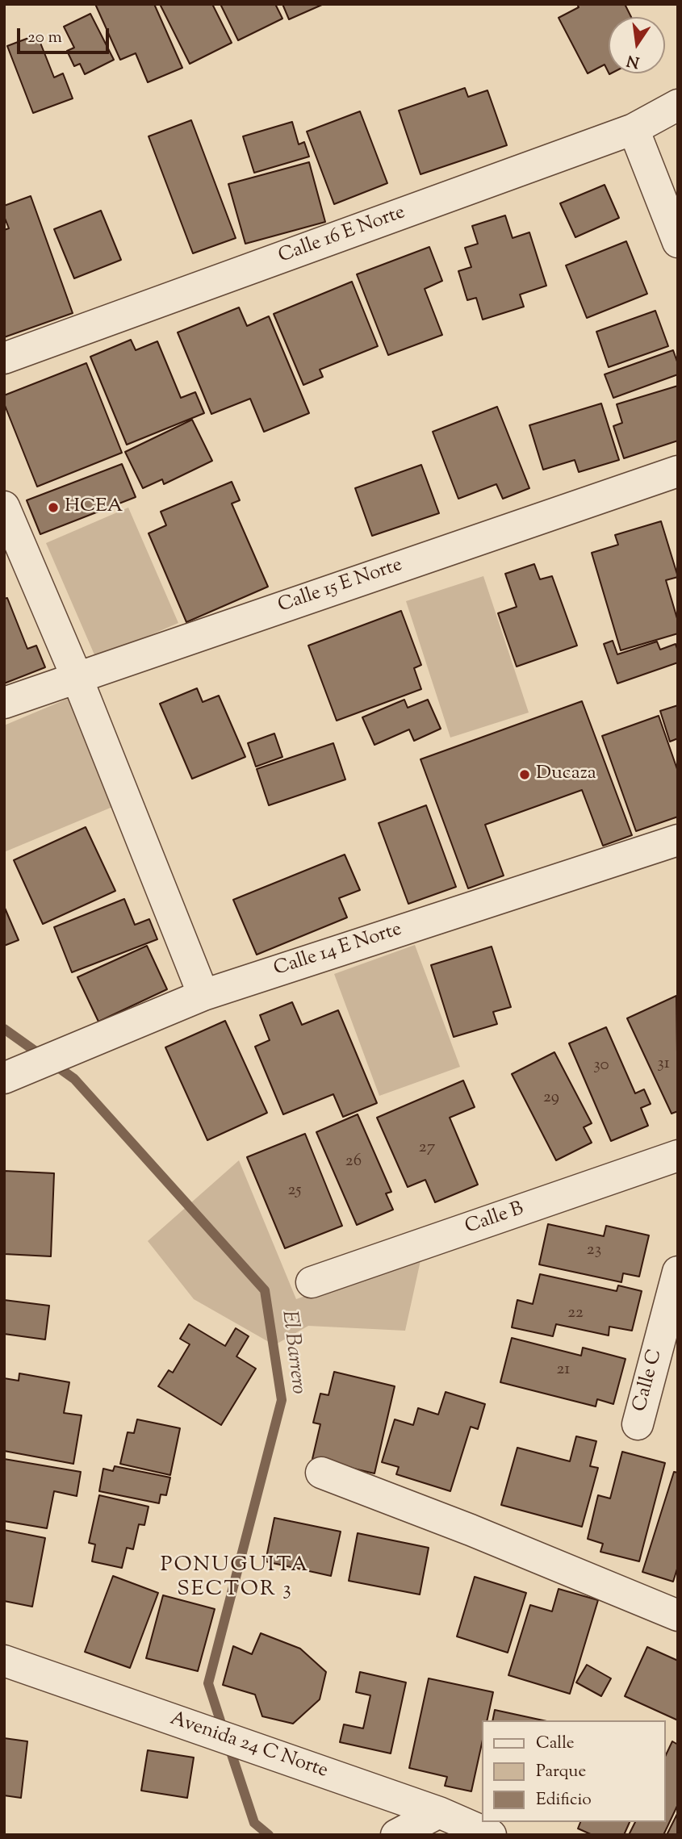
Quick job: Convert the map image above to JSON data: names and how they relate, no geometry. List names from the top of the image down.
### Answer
{
  "streets": {
    "street": [
      "Calle 16 E Norte",
      "Calle 15 E Norte",
      "Calle 14 E Norte",
      "Calle B",
      "Calle C",
      "Avenida 24 C Norte"
    ]
  },
  "districts": ["PONUGUITA SECTOR 3"],
  "water": ["El Barrero"],
  "places": ["HCEA", "Ducaza"],
  "house_numbers": [
    "31",
    "30",
    "29",
    "27",
    "26",
    "25",
    "23",
    "22",
    "21"
  ],
  "legend": ["Calle", "Parque", "Edificio"],
  "scale_bar": "20 m",
  "north": "bottom"
}
